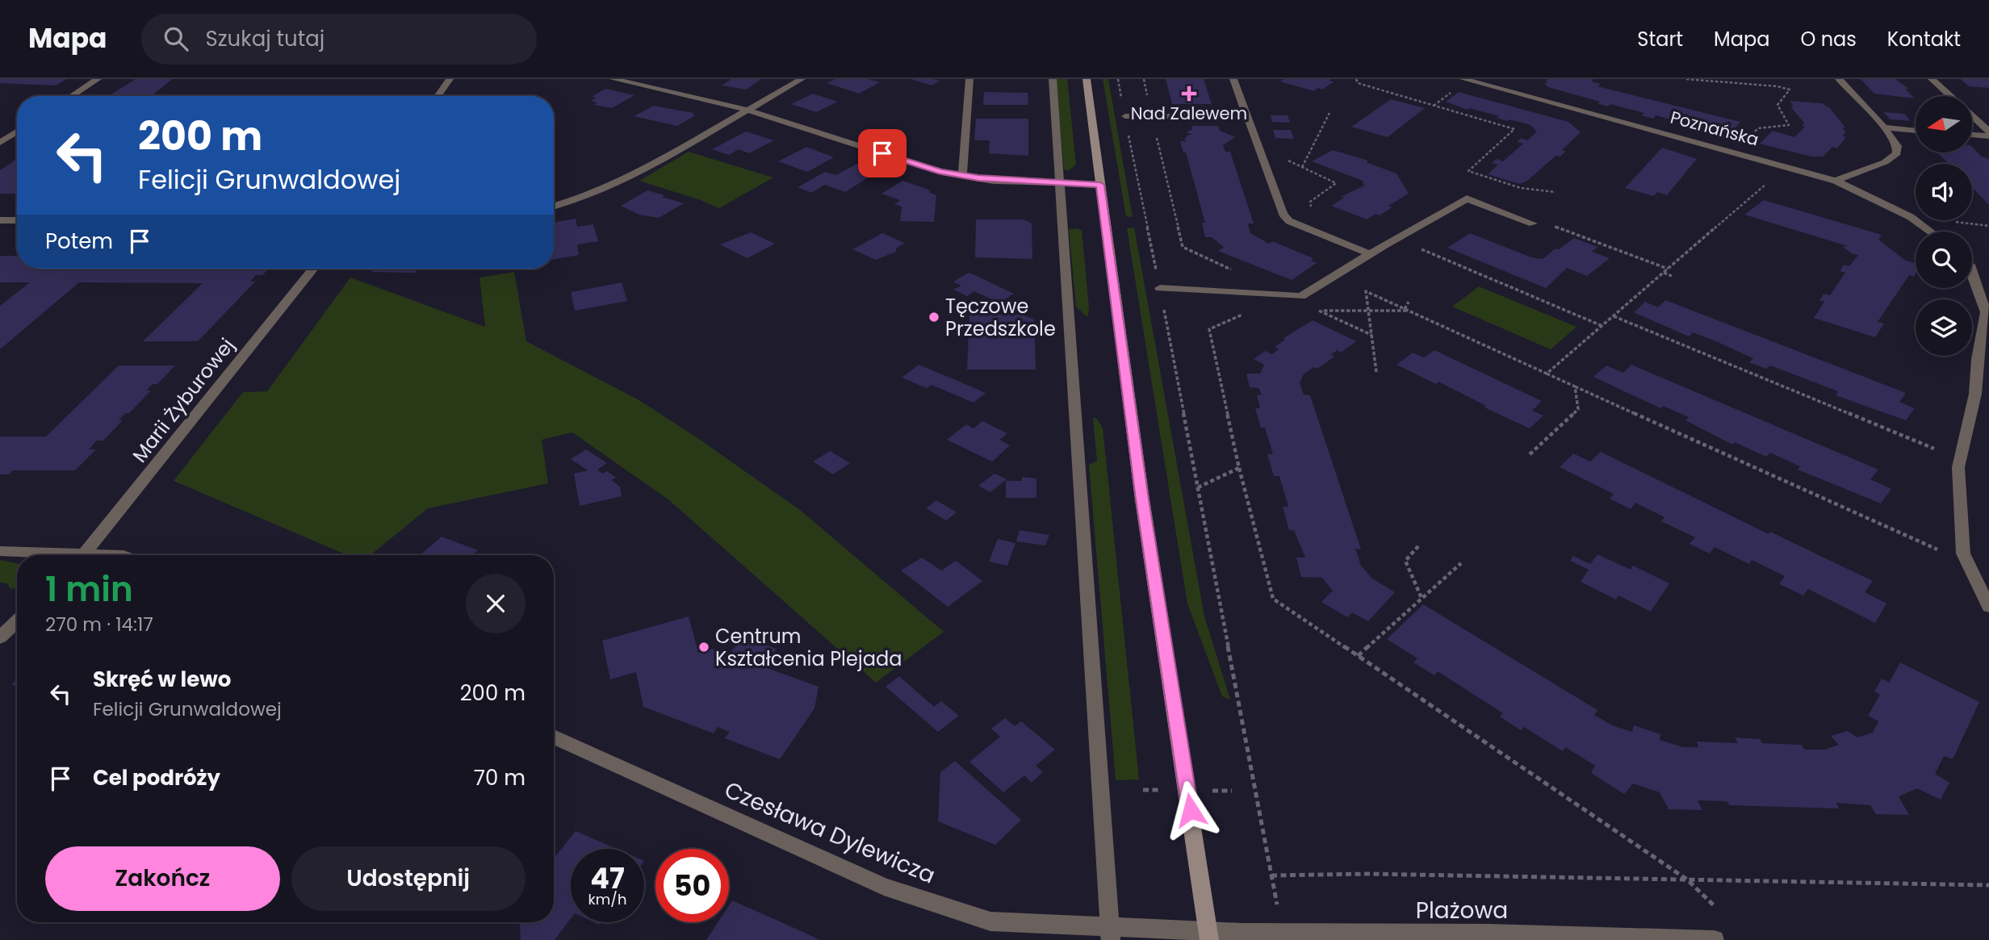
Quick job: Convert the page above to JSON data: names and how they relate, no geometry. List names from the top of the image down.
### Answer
{
  "streets": {
    "street": [
      "Poznańska",
      "Marii Żyburowej",
      "Czesława Dylewicza",
      "Plażowa"
    ]
  },
  "crossings": [
    ["Czesława Dylewicza", "Plażowa"]
  ],
  "places": {
    "health": ["Nad Zalewem"],
    "other": ["Tęczowe Przedszkole", "Centrum Kształcenia Plejada"]
  },
  "north": "left",
  "page": {
    "header": "Mapa",
    "search": "Szukaj tutaj",
    "nav": [
      "Start",
      "Mapa",
      "O nas",
      "Kontakt"
    ],
    "turn": ["200 m", "Felicji Grunwaldowej"],
    "then": "Potem",
    "heading": ["1 min", "270 m · 14:17"],
    "list": [
      {
        "name": "Skręć w lewo",
        "note": "Felicji Grunwaldowej",
        "value": "200 m"
      },
      {
        "name": "Cel podróży",
        "value": "70 m"
      }
    ],
    "buttons": ["Zakończ", "Udostępnij"],
    "speed": "47 km/h",
    "limit": "50"
  }
}
